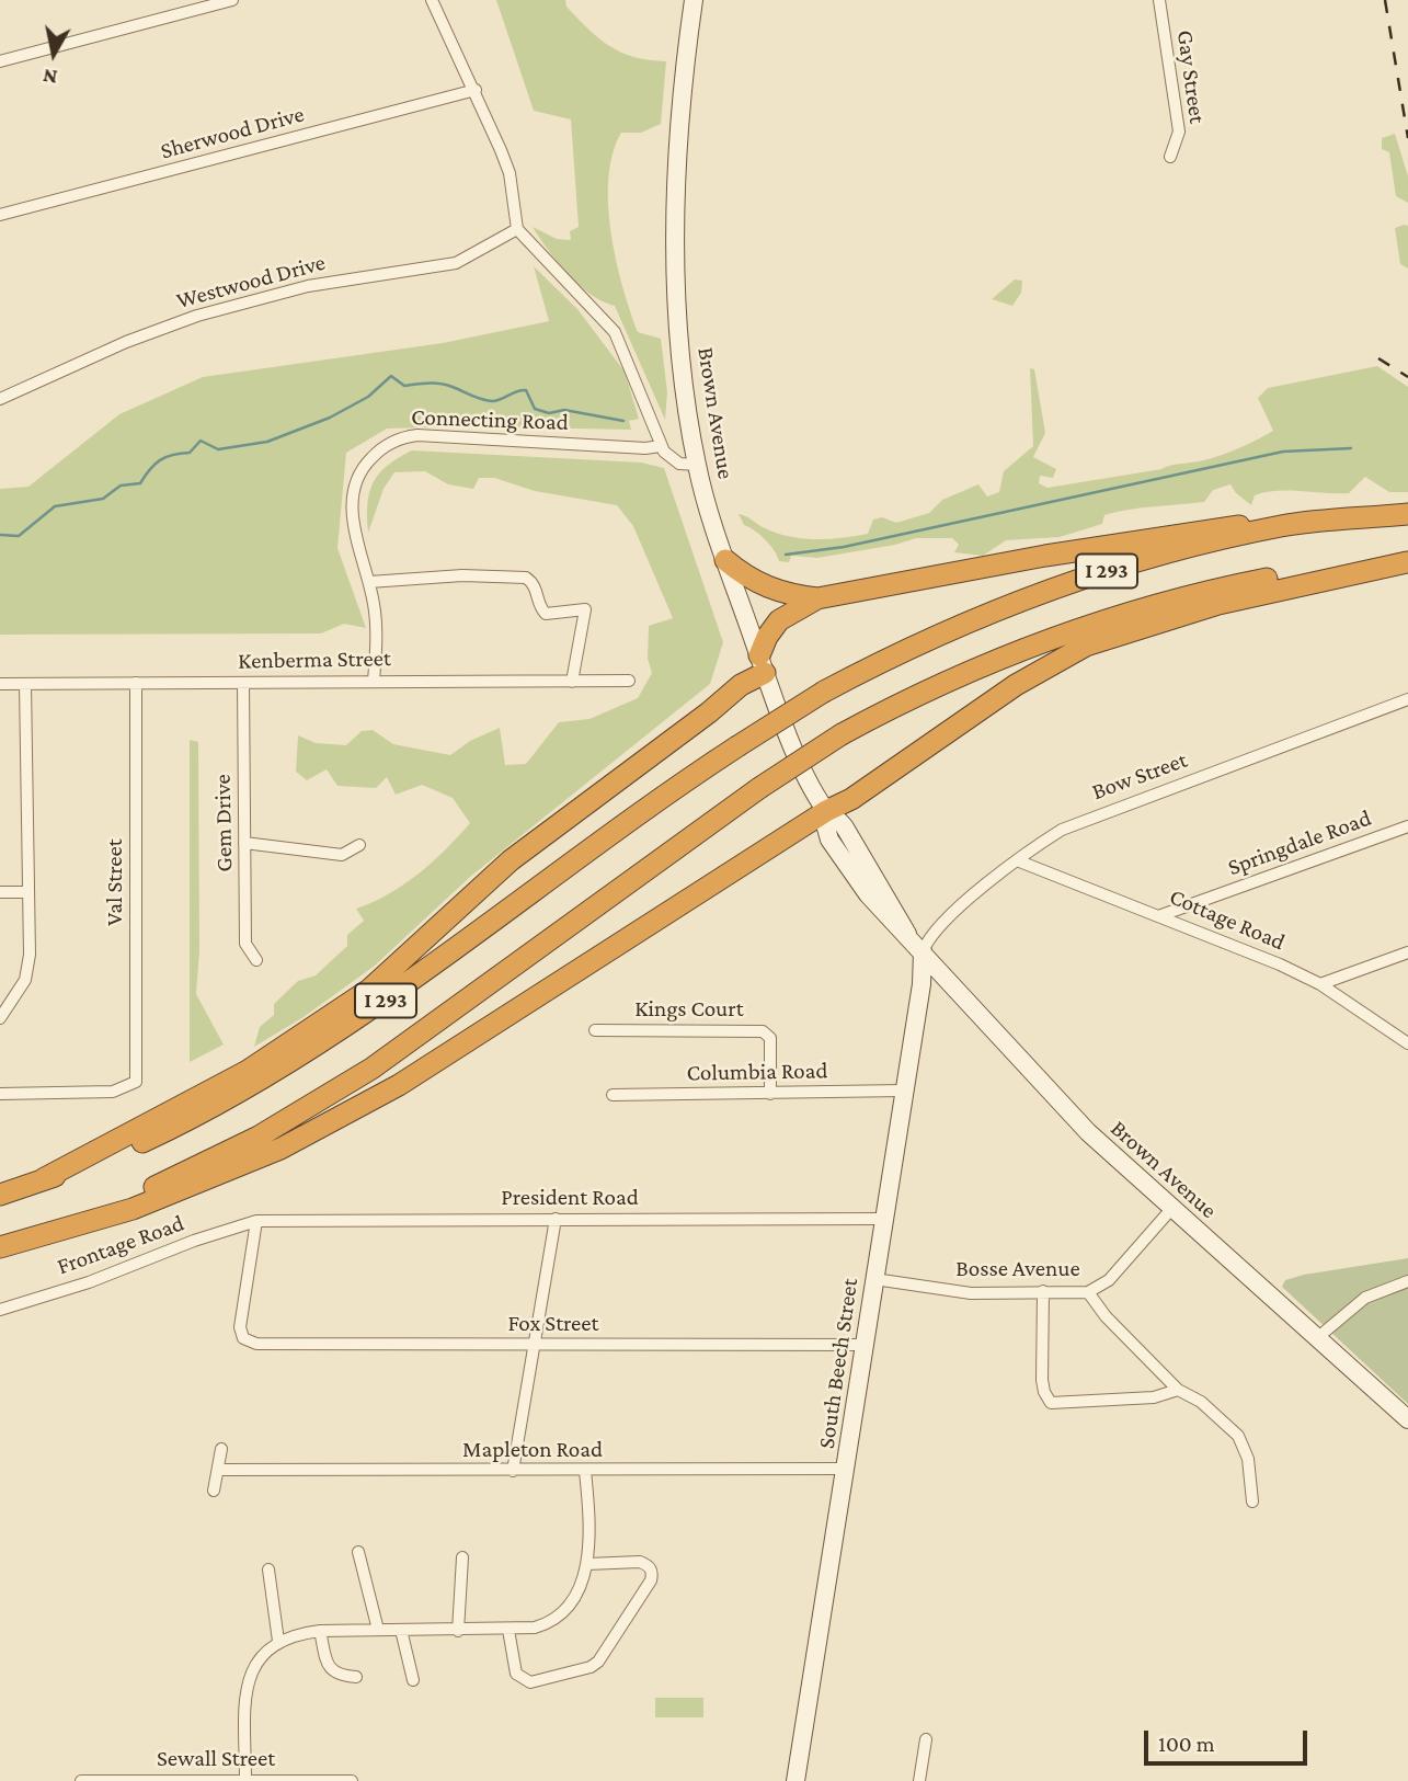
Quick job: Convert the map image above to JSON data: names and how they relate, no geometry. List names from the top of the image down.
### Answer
{
  "streets": {
    "highway": ["I 293"],
    "main road": ["Brown Avenue", "South Beech Street"],
    "street": [
      "Gay Street",
      "Sherwood Drive",
      "Westwood Drive",
      "Connecting Road",
      "Kenberma Street",
      "Bow Street",
      "Gem Drive",
      "Springdale Road",
      "Val Street",
      "Cottage Road",
      "Kings Court",
      "Columbia Road",
      "President Road",
      "Frontage Road",
      "Bosse Avenue",
      "Fox Street",
      "Mapleton Road",
      "Sewall Street"
    ]
  },
  "crossings": [
    ["Brown Avenue", "Bow Street"],
    ["Brown Avenue", "Bosse Avenue"],
    ["Brown Avenue", "South Beech Street"],
    ["Connecting Road", "Kenberma Street"],
    ["Kenberma Street", "Gem Drive"],
    ["Kenberma Street", "Val Street"],
    ["Bow Street", "Cottage Road"],
    ["Bow Street", "South Beech Street"],
    ["Springdale Road", "Cottage Road"],
    ["Kings Court", "Columbia Road"],
    ["Columbia Road", "South Beech Street"],
    ["President Road", "Frontage Road"],
    ["President Road", "Fox Street"],
    ["President Road", "South Beech Street"],
    ["Frontage Road", "Fox Street"],
    ["Bosse Avenue", "South Beech Street"],
    ["Fox Street", "South Beech Street"],
    ["South Beech Street", "Mapleton Road"]
  ],
  "scale_bar": "100 m",
  "north": "bottom"
}
